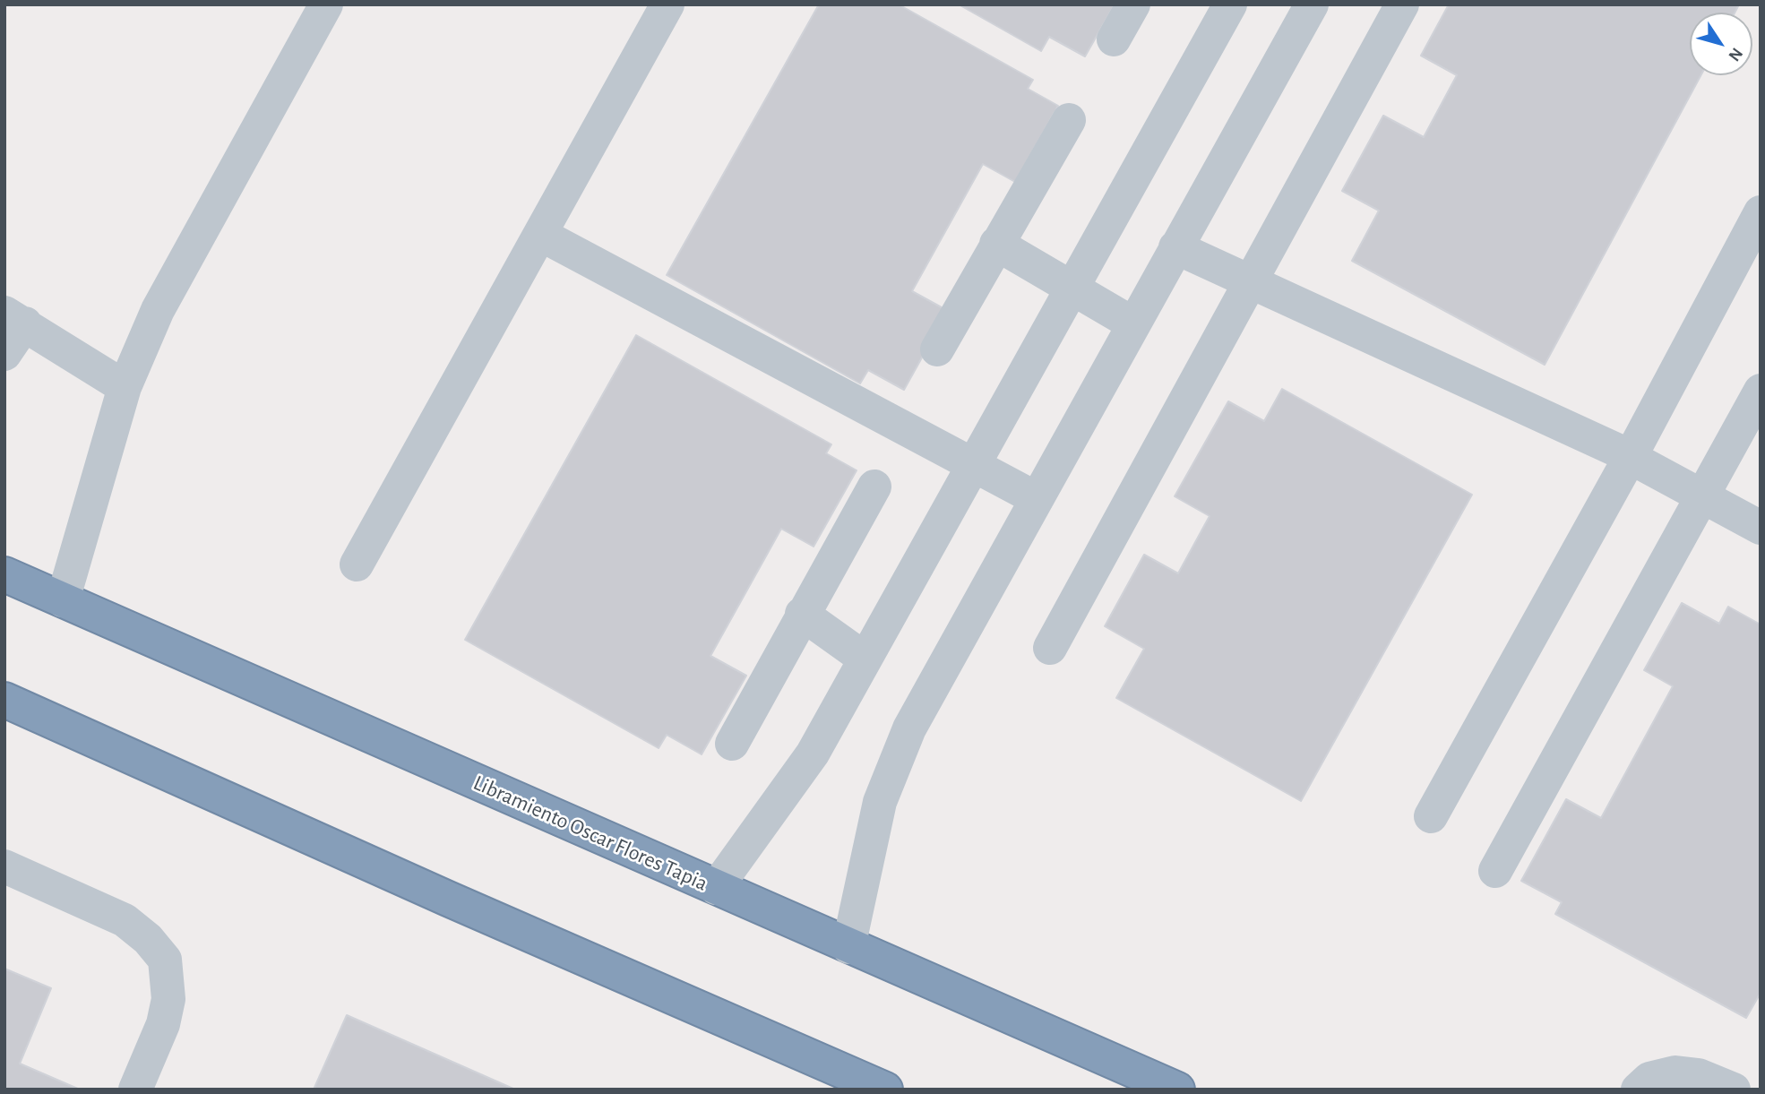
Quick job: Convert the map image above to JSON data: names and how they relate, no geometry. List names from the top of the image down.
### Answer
{
  "streets": {
    "highway": ["Libramiento Oscar Flores Tapia"]
  },
  "north": "bottom right"
}
